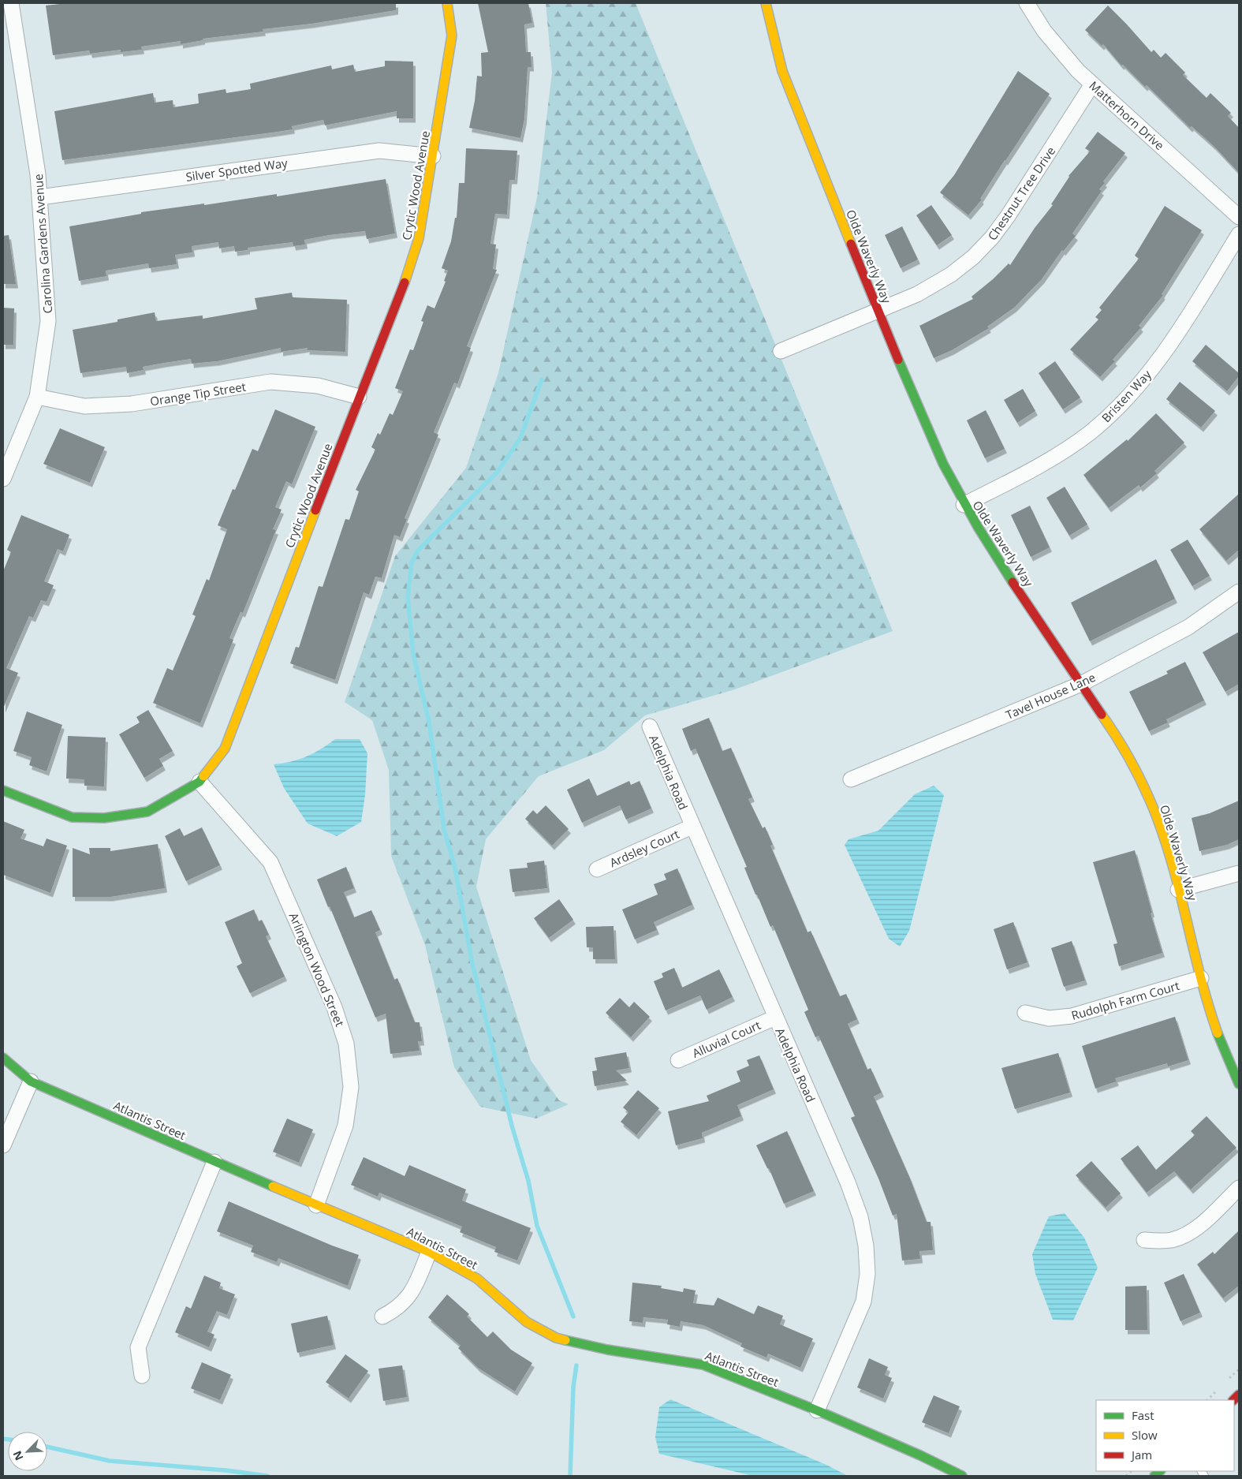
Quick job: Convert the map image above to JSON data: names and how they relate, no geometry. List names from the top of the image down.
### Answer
{
  "streets": {
    "street": [
      "Matterhorn Drive",
      "Silver Spotted Way",
      "Crytic Wood Avenue",
      "Chestnut Tree Drive",
      "Carolina Gardens Avenue",
      "Olde Waverly Way",
      "Orange Tip Street",
      "Bristen Way",
      "Tavel House Lane",
      "Adelphia Road",
      "Ardsley Court",
      "Arlington Wood Street",
      "Rudolph Farm Court",
      "Alluvial Court",
      "Atlantis Street"
    ]
  },
  "crossings": [
    ["Matterhorn Drive", "Chestnut Tree Drive"],
    ["Silver Spotted Way", "Crytic Wood Avenue"],
    ["Silver Spotted Way", "Carolina Gardens Avenue"],
    ["Crytic Wood Avenue", "Orange Tip Street"],
    ["Crytic Wood Avenue", "Arlington Wood Street"],
    ["Chestnut Tree Drive", "Olde Waverly Way"],
    ["Carolina Gardens Avenue", "Orange Tip Street"],
    ["Olde Waverly Way", "Bristen Way"],
    ["Olde Waverly Way", "Tavel House Lane"],
    ["Olde Waverly Way", "Rudolph Farm Court"],
    ["Adelphia Road", "Ardsley Court"],
    ["Adelphia Road", "Alluvial Court"],
    ["Adelphia Road", "Atlantis Street"],
    ["Arlington Wood Street", "Atlantis Street"]
  ],
  "legend": ["Fast", "Slow", "Jam"],
  "north": "bottom left"
}
